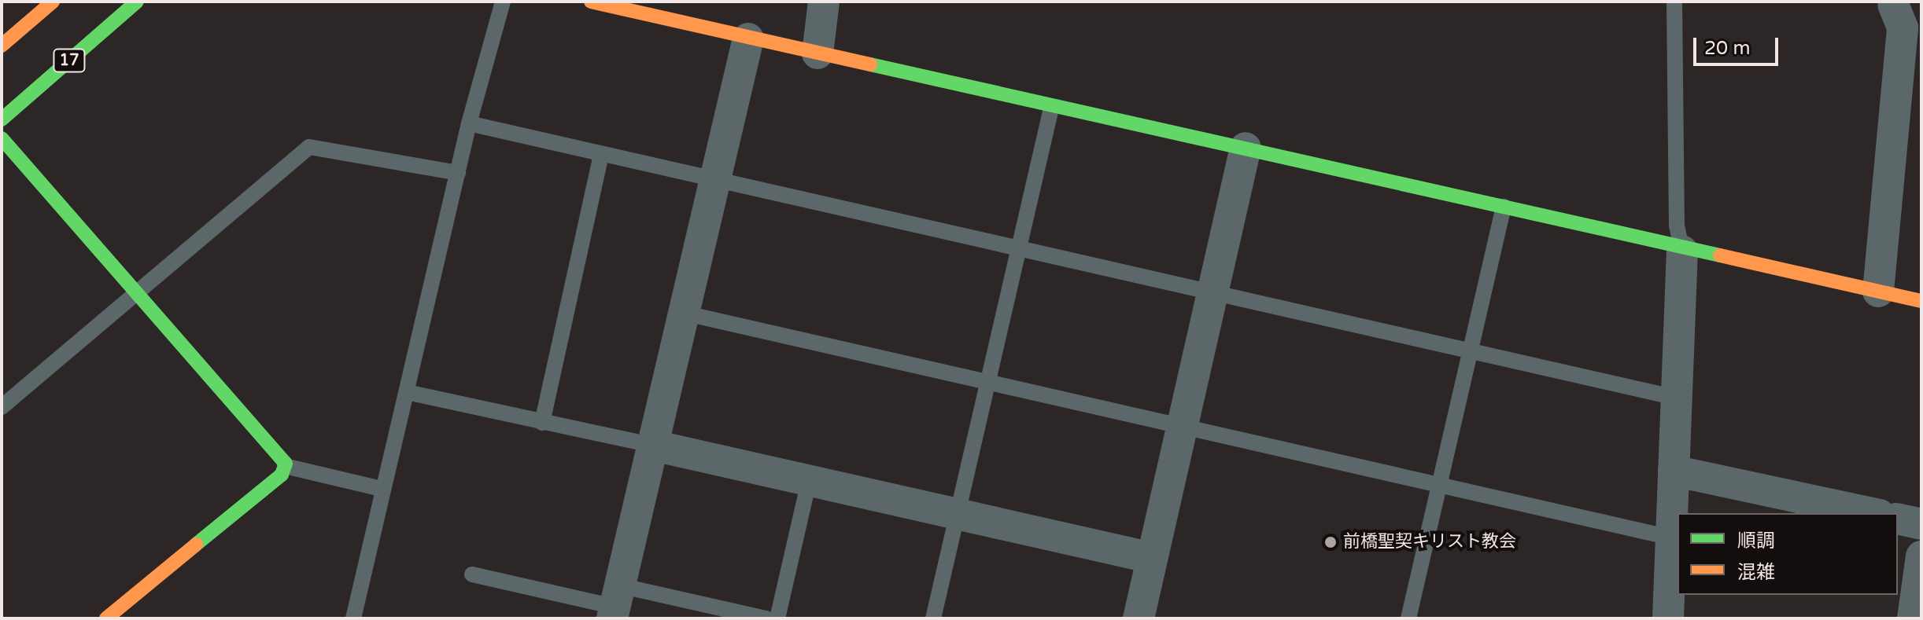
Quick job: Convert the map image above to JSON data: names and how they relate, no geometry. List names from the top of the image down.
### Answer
{
  "streets": {
    "main road": ["17"]
  },
  "places": ["前橋聖契キリスト教会"],
  "legend": ["順調", "混雑"],
  "scale_bar": "20 m"
}
